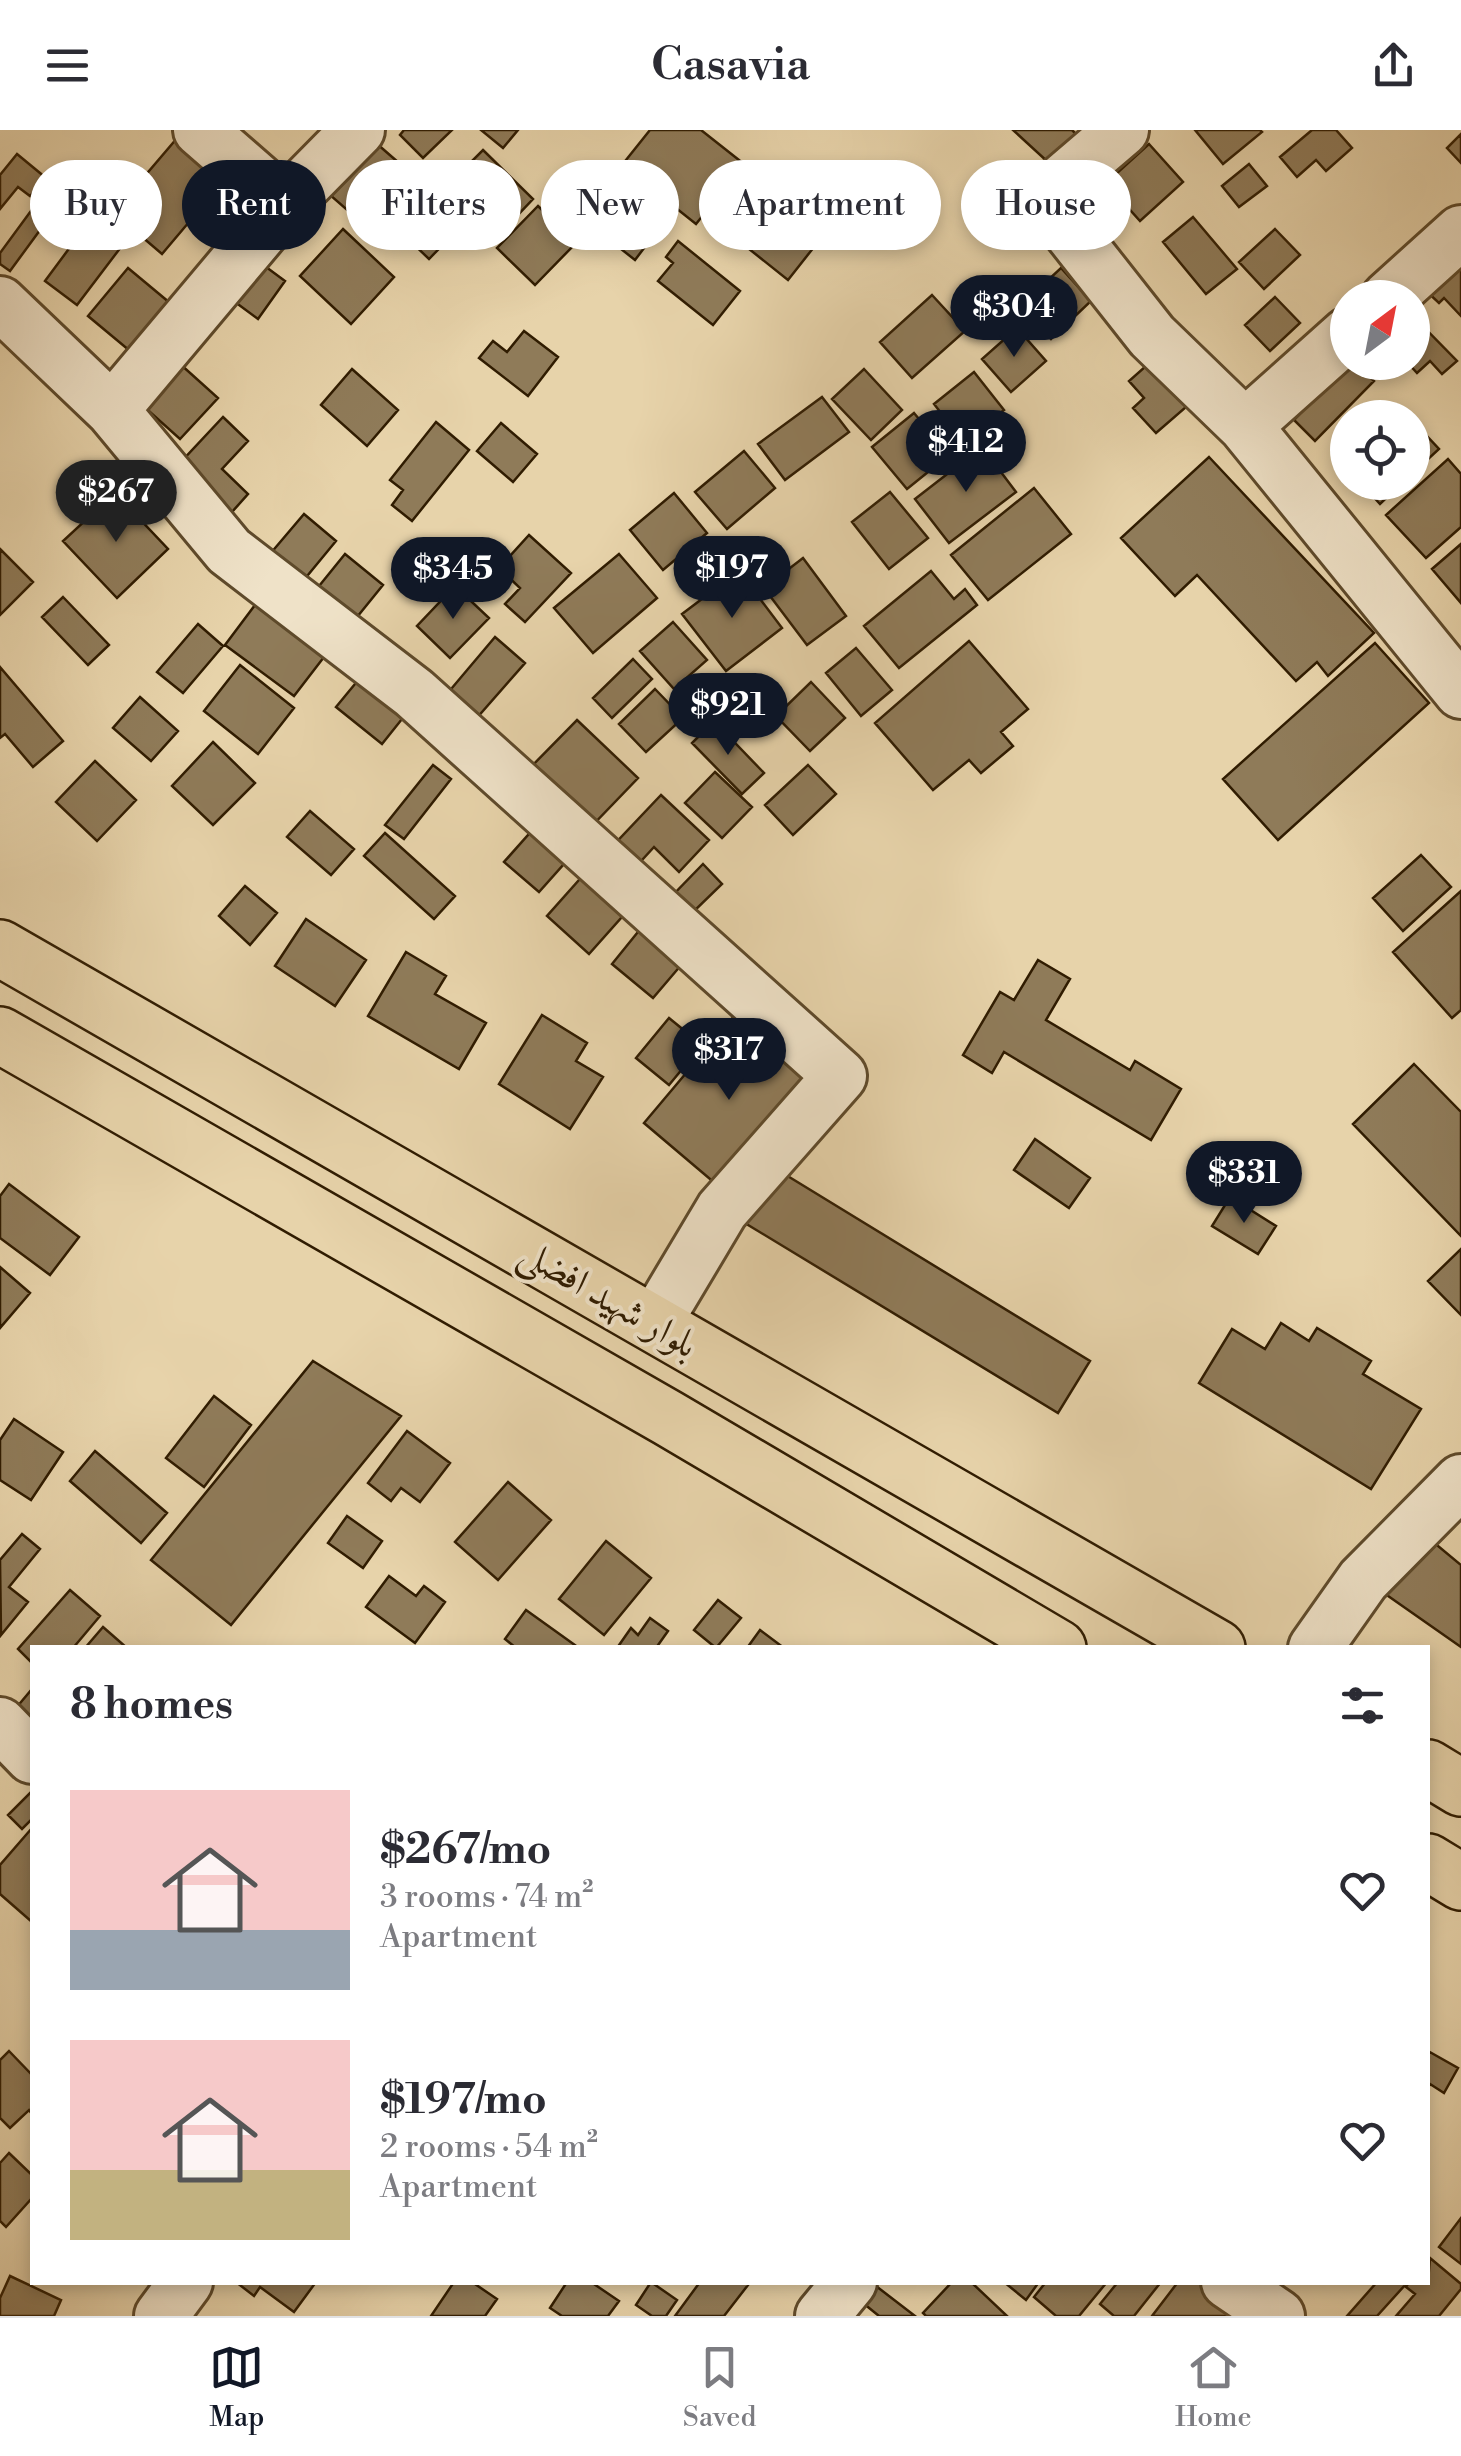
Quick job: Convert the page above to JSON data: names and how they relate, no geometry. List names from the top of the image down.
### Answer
{
  "streets": {
    "main road": ["بلوار شهید افضلی"]
  },
  "north": "top right",
  "page": {
    "header": "Casavia",
    "chip": [
      "Buy",
      "Rent",
      "Filters",
      "New",
      "Apartment",
      "House"
    ],
    "price": [
      "$304",
      "$412",
      "$267",
      "$197",
      "$345",
      "$921",
      "$317",
      "$331"
    ],
    "heading": "8 homes",
    "list": [
      {
        "name": "$267/mo",
        "note": "3 rooms · 74 m² · Apartment"
      },
      {
        "name": "$197/mo",
        "note": "2 rooms · 54 m² · Apartment"
      }
    ],
    "tabs": ["Map", "Saved", "Home"]
  }
}
